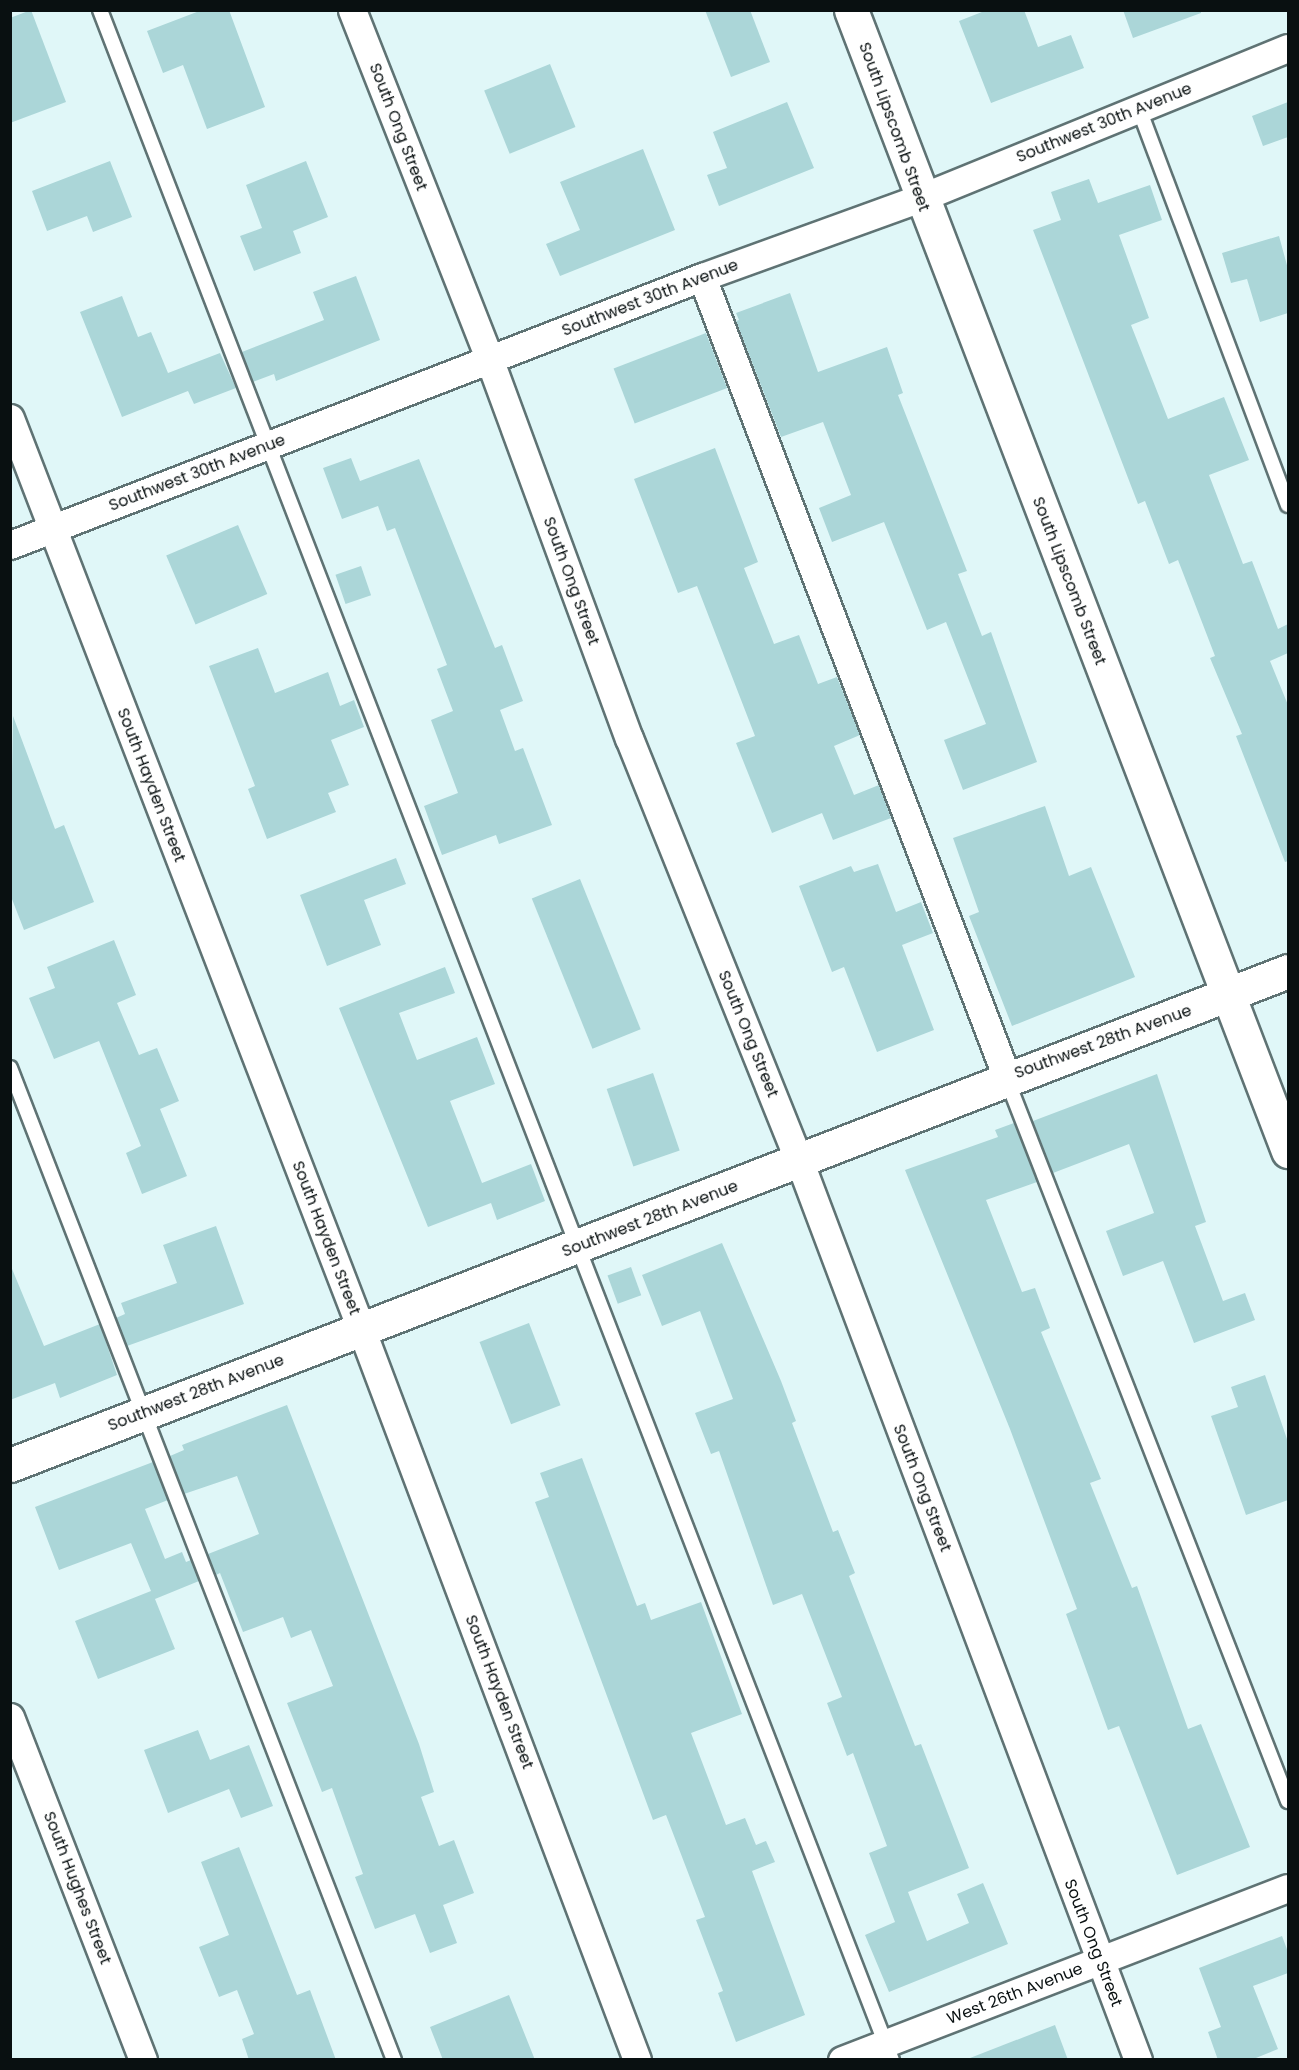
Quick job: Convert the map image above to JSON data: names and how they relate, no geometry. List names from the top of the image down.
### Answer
{
  "streets": {
    "main road": ["South Lipscomb Street", "Southwest 28th Avenue"],
    "street": [
      "Southwest 30th Avenue",
      "South Ong Street",
      "South Hayden Street",
      "South Hughes Street",
      "West 26th Avenue"
    ]
  },
  "crossings": [
    ["Southwest 30th Avenue", "South Ong Street"],
    ["Southwest 30th Avenue", "South Lipscomb Street"],
    ["Southwest 30th Avenue", "South Hayden Street"],
    ["South Ong Street", "Southwest 28th Avenue"],
    ["South Ong Street", "West 26th Avenue"],
    ["South Lipscomb Street", "Southwest 28th Avenue"],
    ["South Hayden Street", "Southwest 28th Avenue"]
  ]
}
